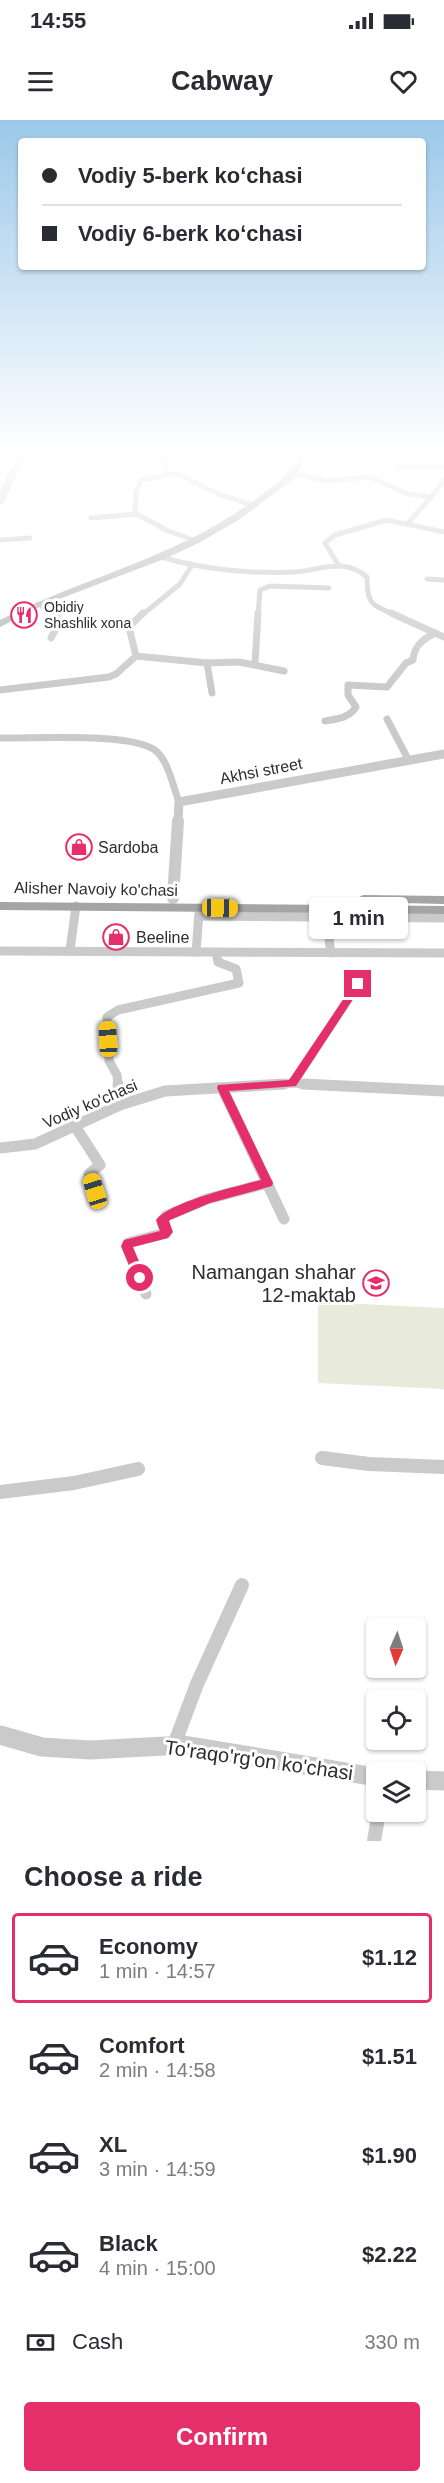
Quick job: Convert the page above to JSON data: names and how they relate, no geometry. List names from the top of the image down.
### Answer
{
  "streets": {
    "main road": ["Alisher Navoiy ko'chasi"],
    "street": ["Akhsi street", "Vodiy ko'chasi", "To'raqo'rg'on ko'chasi"]
  },
  "places": {
    "restaurant": ["Obidiy Shashlik xona"],
    "shop": ["Sardoba", "Beeline"],
    "school or university": ["Namangan shahar 12-maktab"]
  },
  "north": "bottom",
  "page": {
    "status": "14:55",
    "header": "Cabway",
    "banner": ["Vodiy 5-berk koʻchasi", "Vodiy 6-berk koʻchasi"],
    "bubble": "1 min",
    "heading": "Choose a ride",
    "list": [
      {
        "name": "Economy",
        "note": "1 min · 14:57",
        "value": "$1.12"
      },
      {
        "name": "Comfort",
        "note": "2 min · 14:58",
        "value": "$1.51"
      },
      {
        "name": "XL",
        "note": "3 min · 14:59",
        "value": "$1.90"
      },
      {
        "name": "Black",
        "note": "4 min · 15:00",
        "value": "$2.22"
      }
    ],
    "pay": ["Cash", "330 m"],
    "buttons": "Confirm"
  }
}
